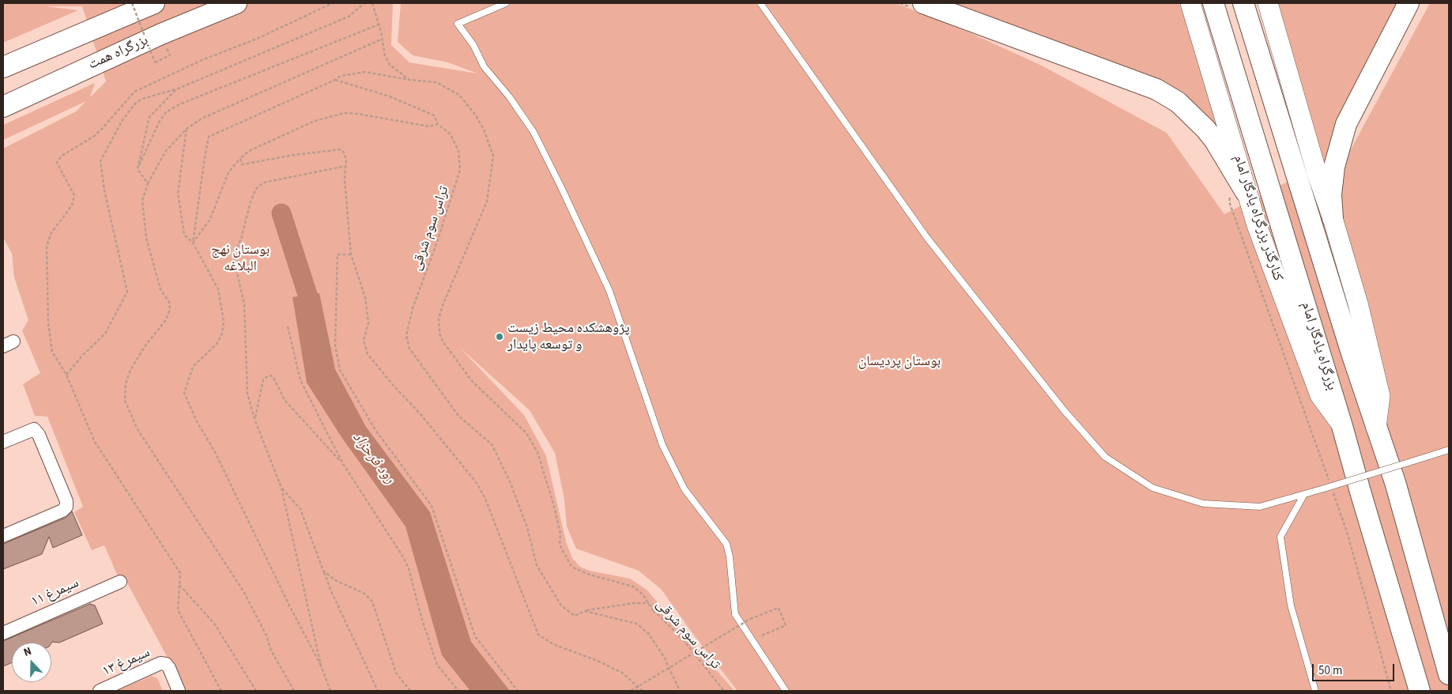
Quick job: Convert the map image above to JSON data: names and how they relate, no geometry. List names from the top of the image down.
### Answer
{
  "streets": {
    "highway": ["بزرگراه همت", "بزرگراه یادگار امام"],
    "main road": ["کنارگذر بزرگراه یادگار امام"],
    "street": ["سیمرغ ۱۱", "سیمرغ ۱۳"],
    "path": ["تراس سوم شرقی"]
  },
  "crossings": [
    ["کنارگذر بزرگراه یادگار امام", "بزرگراه یادگار امام"]
  ],
  "water": ["رود فرحزاد"],
  "parks": ["بوستان نهج البلاغه", "بوستان پردیسان"],
  "places": ["پژوهشکده محیط زیست و توسعه پایدار"],
  "scale_bar": "50 m",
  "north": "top"
}
